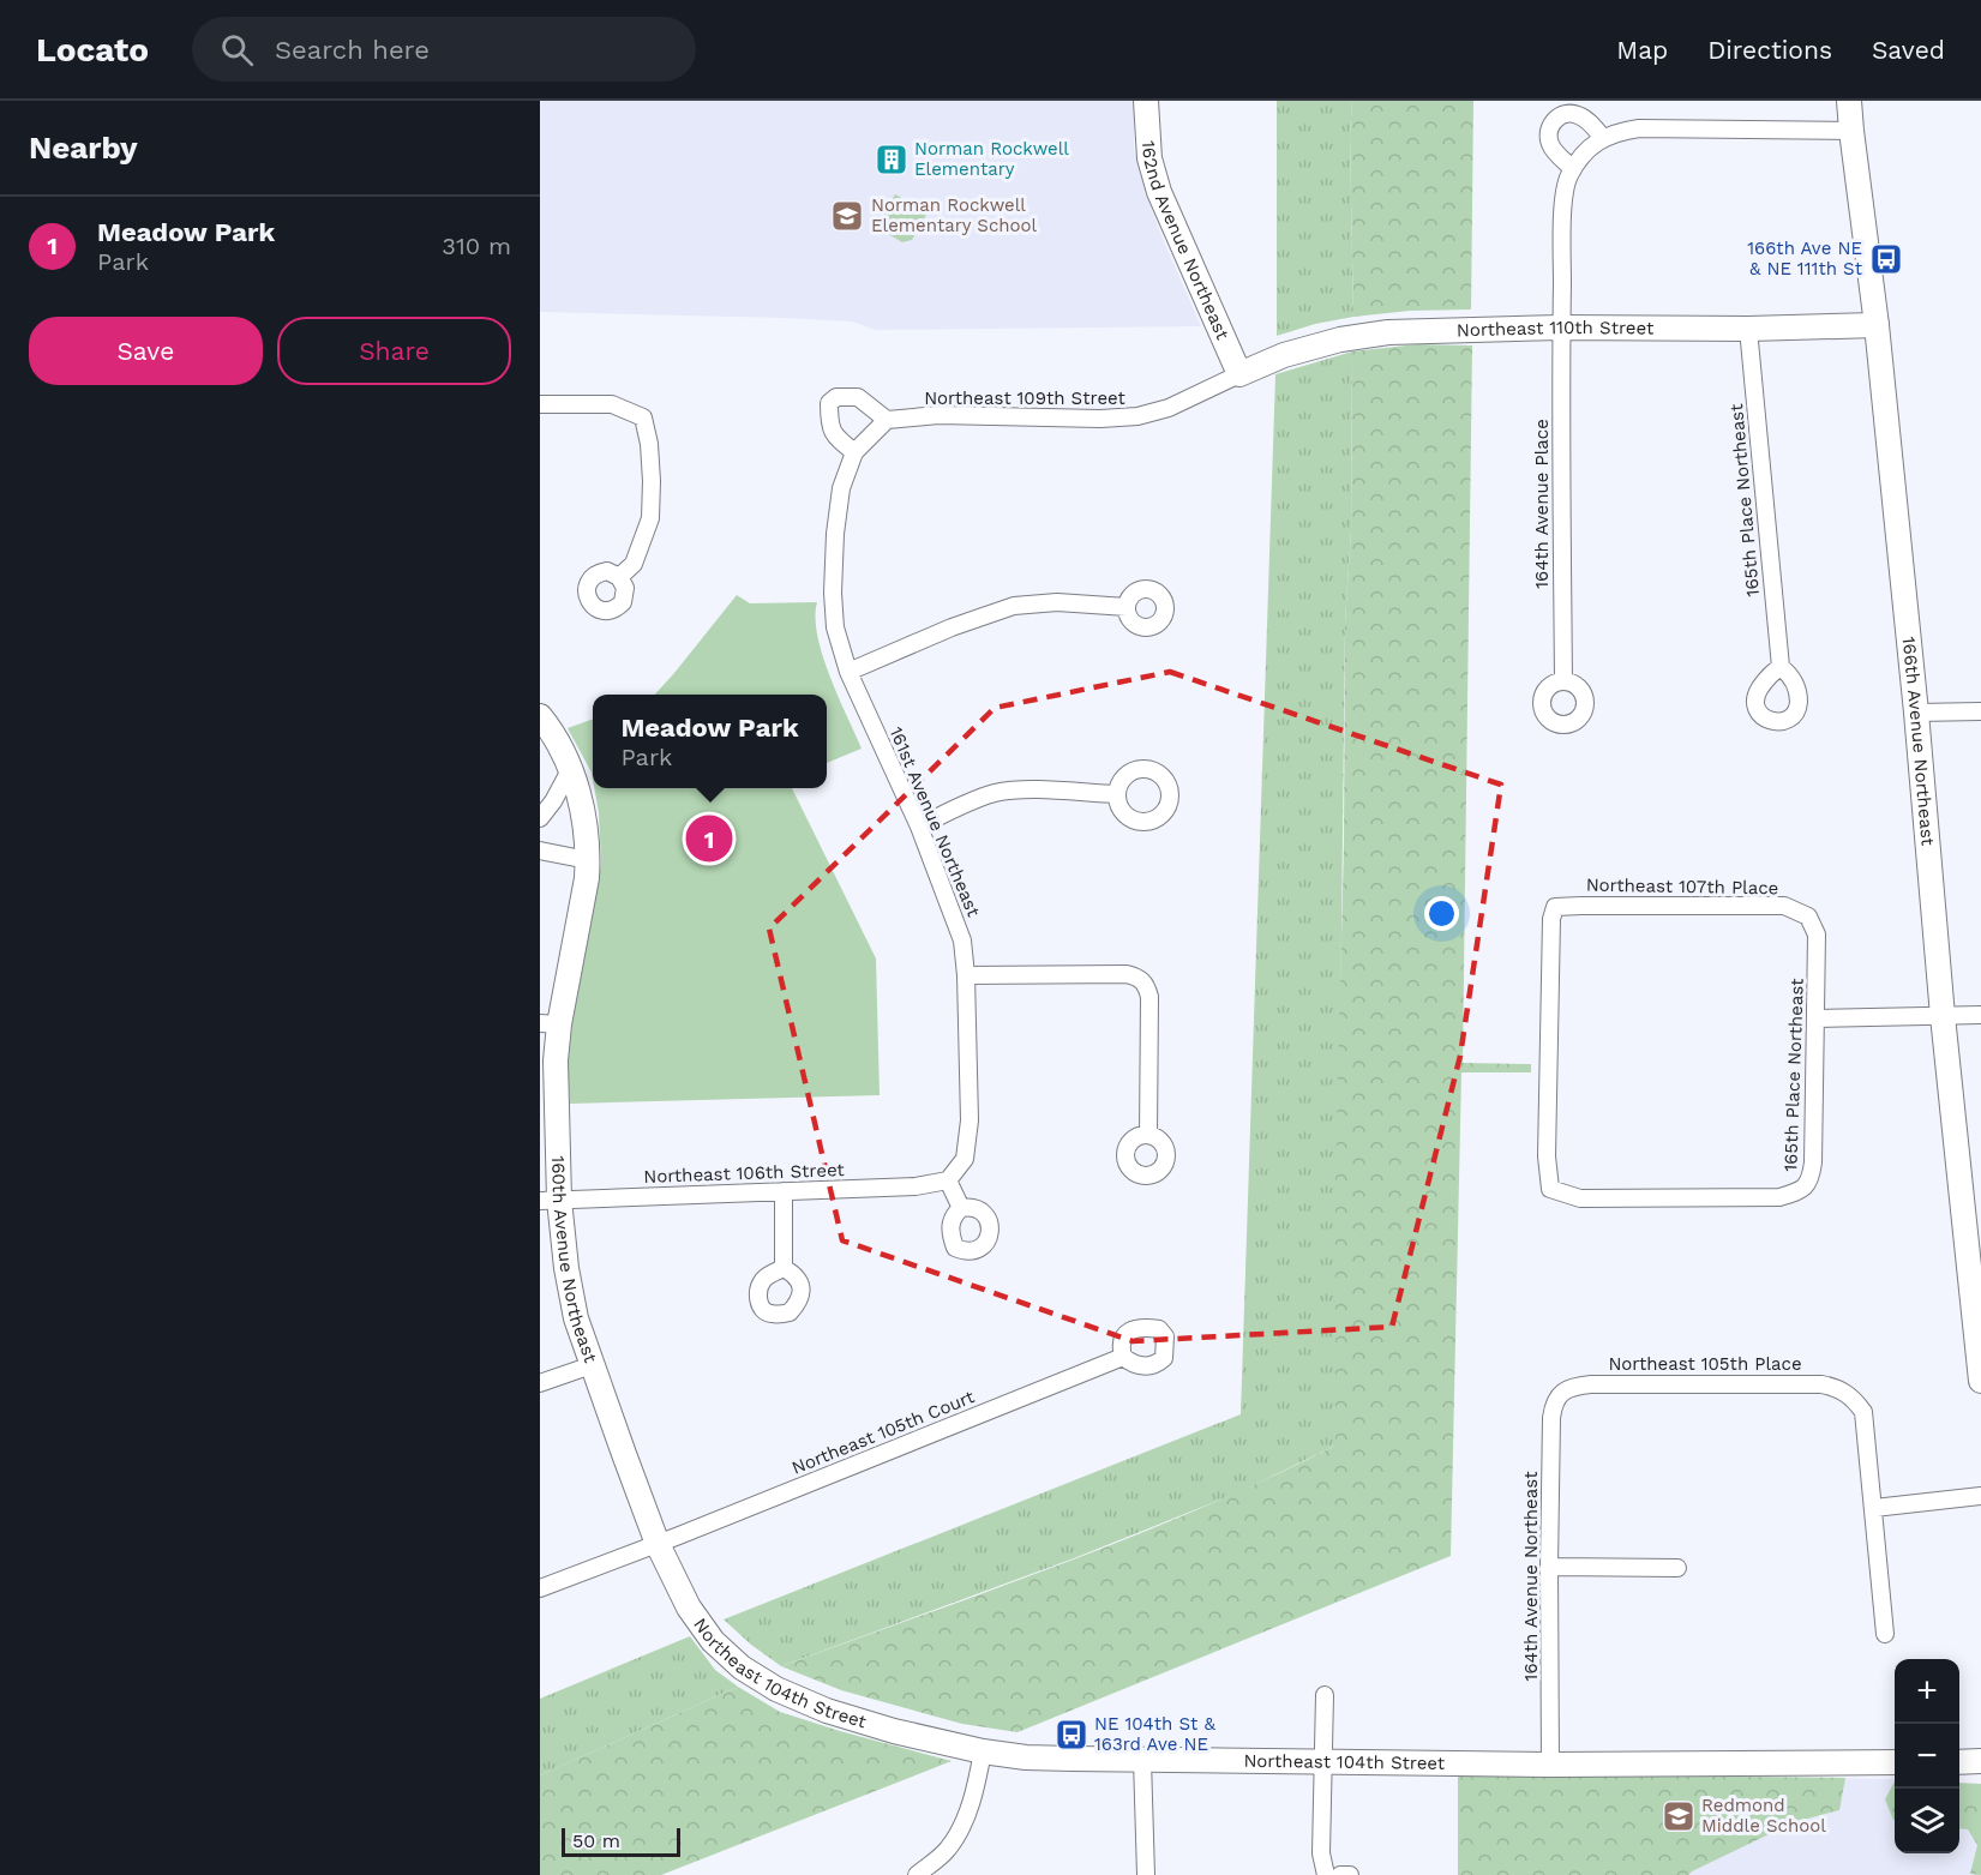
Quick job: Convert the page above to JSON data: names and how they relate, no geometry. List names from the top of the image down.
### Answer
{
  "streets": {
    "street": [
      "162nd Avenue Northeast",
      "Northeast 110th Street",
      "Northeast 109th Street",
      "165th Place Northeast",
      "164th Avenue Place",
      "166th Avenue Northeast",
      "161st Avenue Northeast",
      "Northeast 107th Place",
      "Northeast 106th Street",
      "160th Avenue Northeast",
      "Northeast 105th Place",
      "Northeast 105th Court",
      "164th Avenue Northeast",
      "Northeast 104th Street"
    ]
  },
  "crossings": [
    ["162nd Avenue Northeast", "Northeast 110th Street"],
    ["162nd Avenue Northeast", "Northeast 109th Street"],
    ["Northeast 110th Street", "Northeast 109th Street"],
    ["Northeast 110th Street", "165th Place Northeast"],
    ["Northeast 110th Street", "164th Avenue Place"],
    ["Northeast 110th Street", "166th Avenue Northeast"],
    ["Northeast 109th Street", "161st Avenue Northeast"],
    ["165th Place Northeast", "Northeast 107th Place"],
    ["161st Avenue Northeast", "Northeast 106th Street"],
    ["Northeast 106th Street", "160th Avenue Northeast"],
    ["160th Avenue Northeast", "Northeast 105th Court"],
    ["160th Avenue Northeast", "Northeast 104th Street"],
    ["Northeast 105th Place", "164th Avenue Northeast"],
    ["Northeast 105th Court", "Northeast 104th Street"],
    ["164th Avenue Northeast", "Northeast 104th Street"]
  ],
  "places": {
    "building": ["Norman Rockwell Elementary"],
    "school or university": ["Norman Rockwell Elementary School", "Redmond Middle School"],
    "bus stop": ["166th Ave NE & NE 111th St", "NE 104th St & 163rd Ave NE"]
  },
  "scale_bar": "50 m",
  "page": {
    "header": "Locato",
    "search": "Search here",
    "nav": ["Map", "Directions", "Saved"],
    "heading": "Nearby",
    "list": [
      {
        "mark": "1",
        "name": "Meadow Park",
        "note": "Park",
        "value": "310 m"
      }
    ],
    "buttons": ["Save", "Share"],
    "popup": ["Meadow Park", "Park"],
    "pins": "1",
    "map_buttons": ["+", "−"],
    "scale": "50 m"
  }
}
